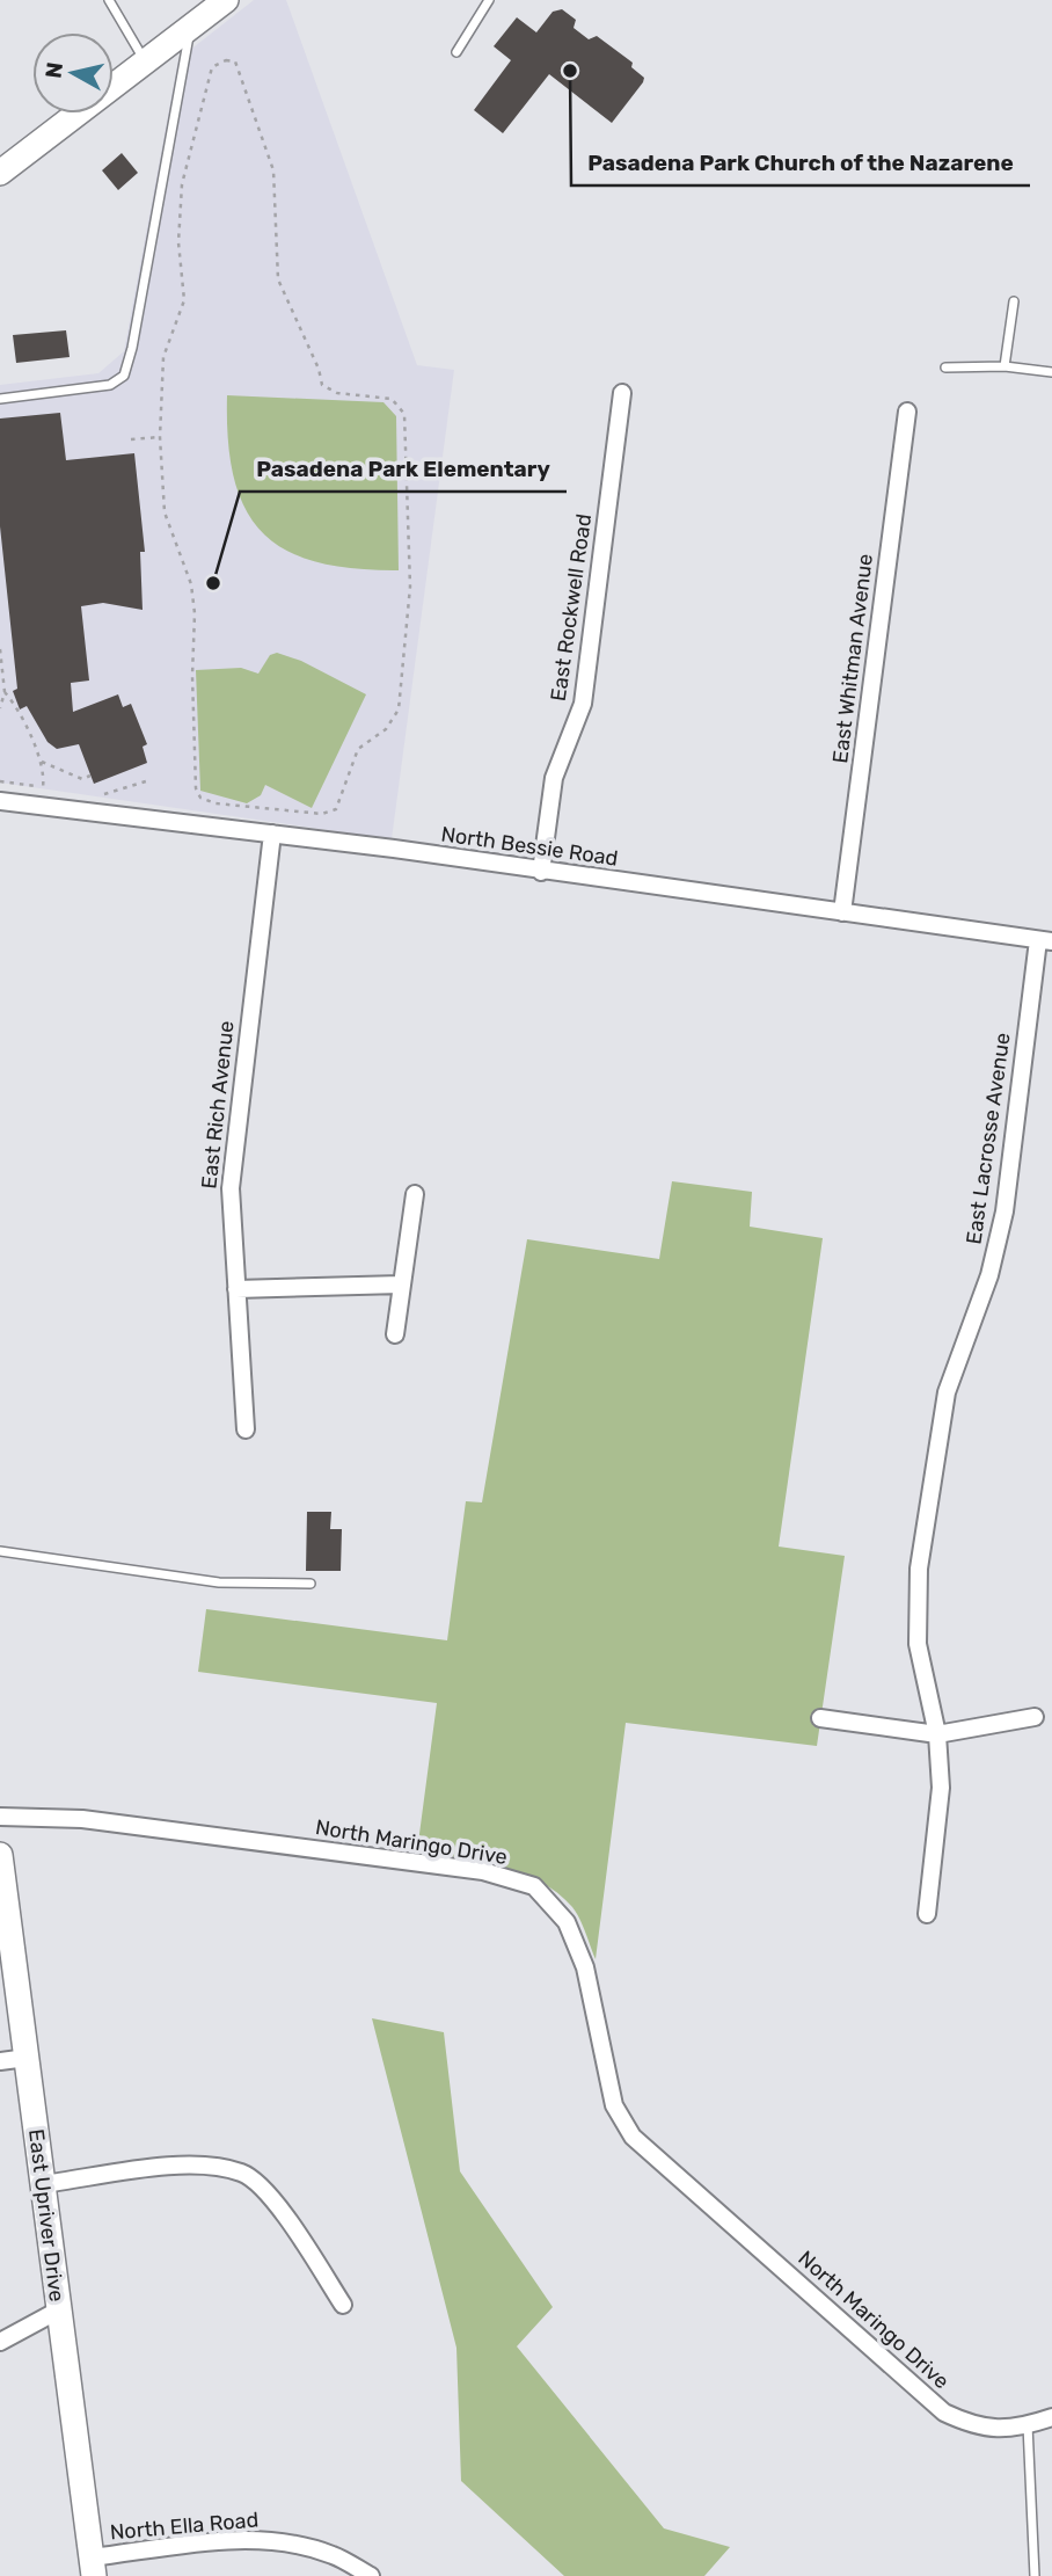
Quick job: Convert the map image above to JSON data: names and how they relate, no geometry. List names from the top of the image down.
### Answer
{
  "streets": {
    "main road": ["East Upriver Drive"],
    "street": [
      "East Rockwell Road",
      "East Whitman Avenue",
      "North Bessie Road",
      "East Rich Avenue",
      "East Lacrosse Avenue",
      "North Maringo Drive",
      "North Ella Road"
    ]
  },
  "crossings": [
    ["East Rockwell Road", "North Bessie Road"],
    ["East Whitman Avenue", "North Bessie Road"],
    ["North Bessie Road", "East Rich Avenue"],
    ["North Bessie Road", "East Lacrosse Avenue"],
    ["East Upriver Drive", "North Ella Road"]
  ],
  "places": ["Pasadena Park Church of the Nazarene", "Pasadena Park Elementary"],
  "north": "left"
}
